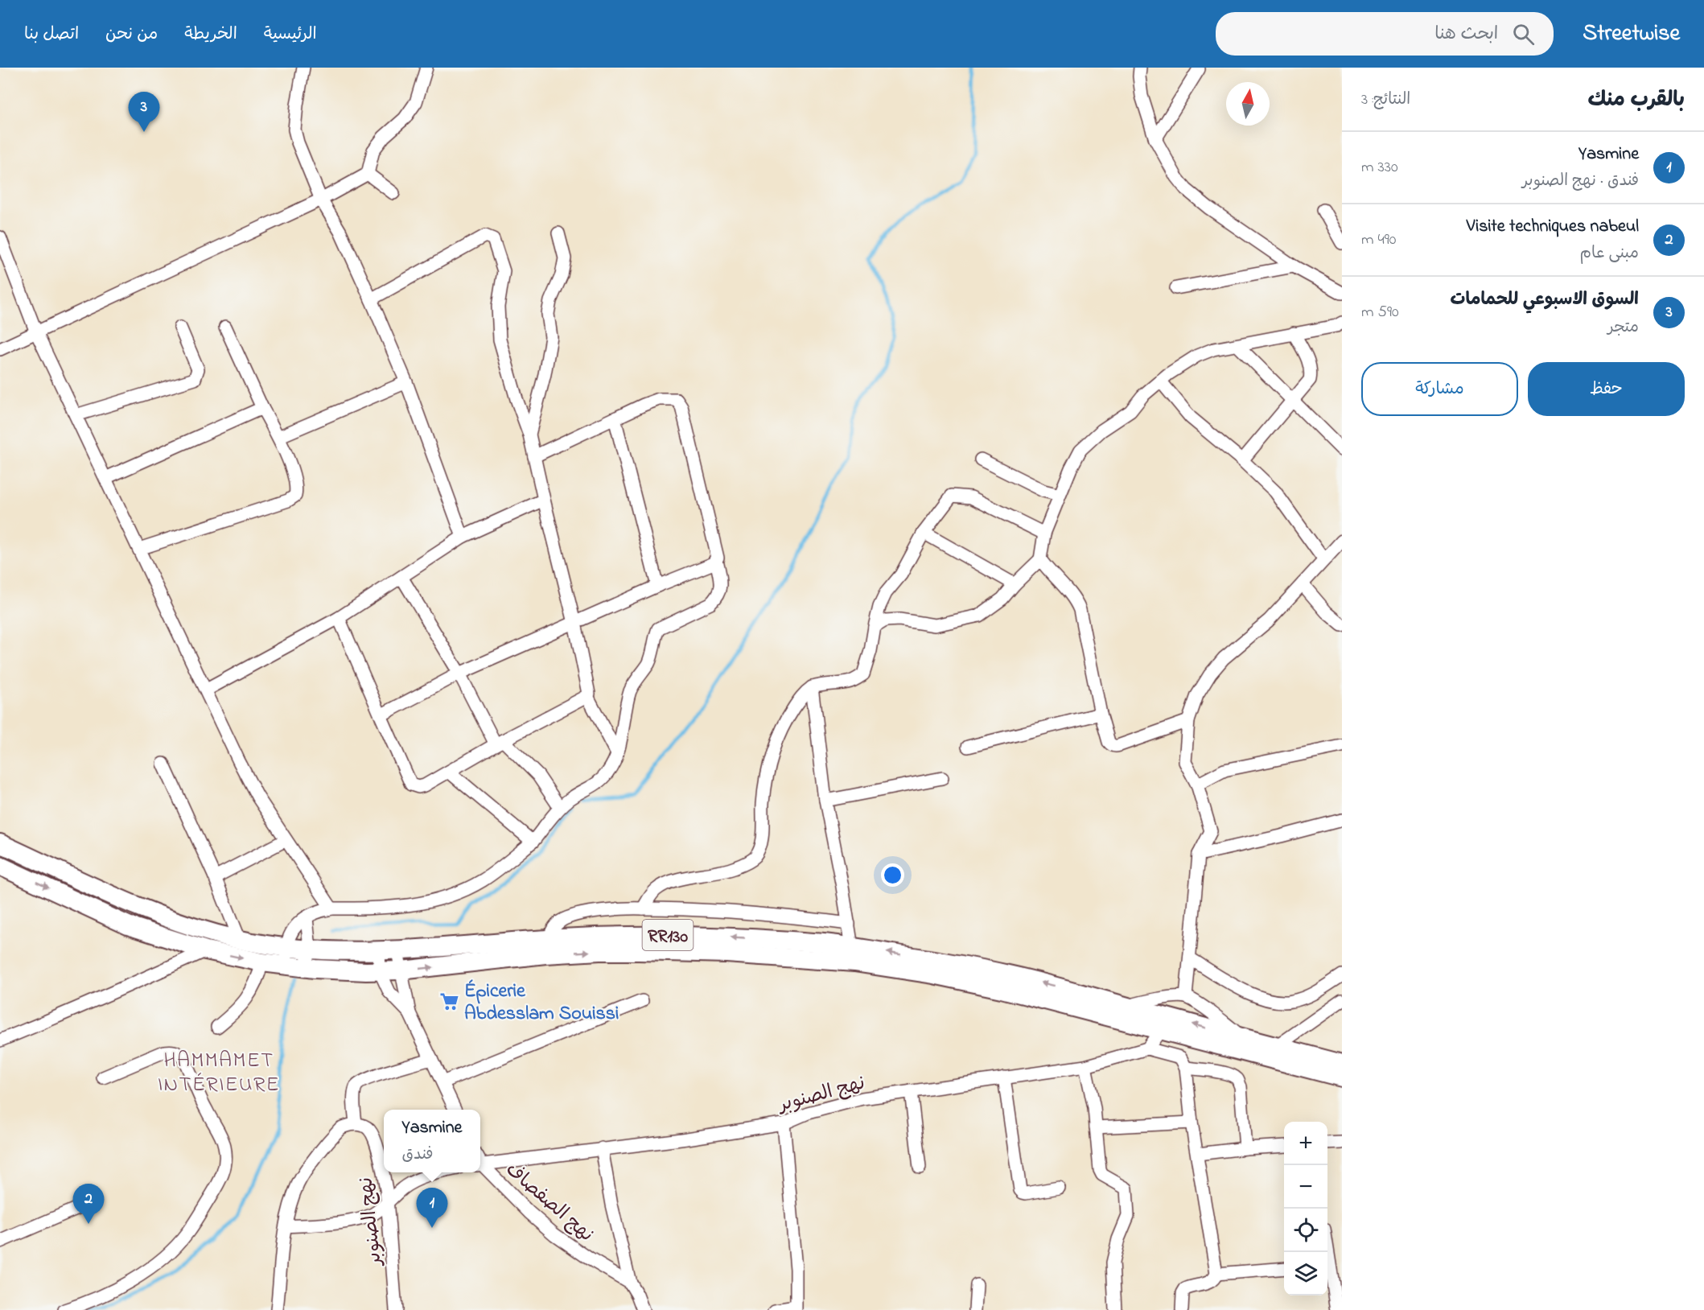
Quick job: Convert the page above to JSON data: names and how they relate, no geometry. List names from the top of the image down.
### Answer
{
  "streets": {
    "highway": ["RR130"],
    "street": ["نهج الصنوبر", "نهج الصفصاف"]
  },
  "districts": ["HAMMAMET INTÉRIEURE"],
  "places": {
    "supermarket": ["Épicerie Abdesslam Souissi"]
  },
  "north": "top",
  "page": {
    "header": "Streetwise",
    "search": "ابحث هنا",
    "nav": [
      "الرئيسية",
      "الخريطة",
      "من نحن",
      "اتصل بنا"
    ],
    "heading": ["بالقرب منك", "النتائج: 3"],
    "pins": ["3", "2", "1"],
    "list": [
      {
        "mark": "1",
        "name": "Yasmine",
        "note": "فندق · نهج الصنوبر",
        "value": "330 m"
      },
      {
        "mark": "2",
        "name": "Visite techniques nabeul",
        "note": "مبنى عام",
        "value": "490 m"
      },
      {
        "mark": "3",
        "name": "السوق الاسبوعي للحمامات",
        "note": "متجر",
        "value": "590 m"
      }
    ],
    "buttons": ["حفظ", "مشاركة"],
    "popup": ["Yasmine", "فندق"],
    "map_buttons": ["+", "−"]
  }
}
